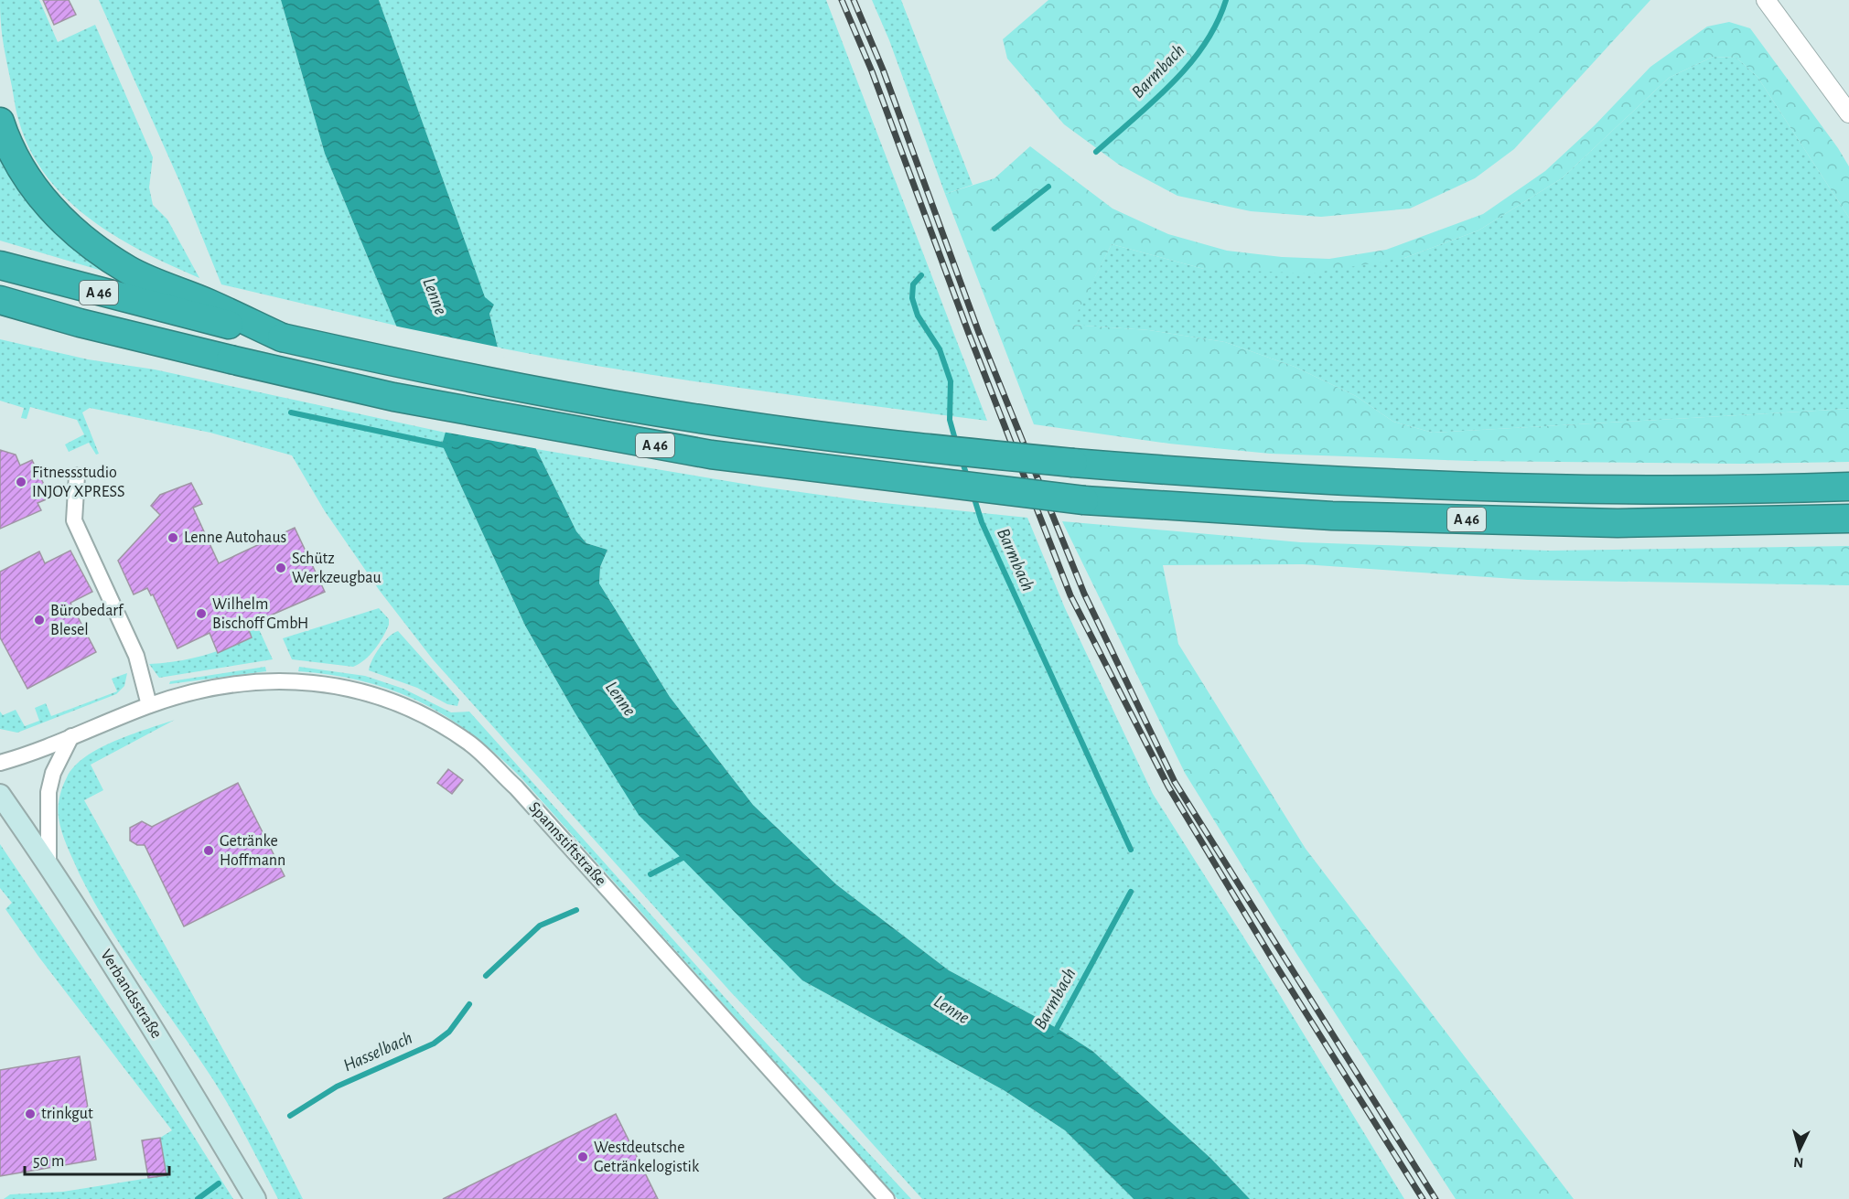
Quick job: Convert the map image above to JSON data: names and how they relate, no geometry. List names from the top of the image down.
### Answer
{
  "streets": {
    "highway": ["A 46"],
    "main road": ["Verbandsstraße"],
    "street": ["Spannstiftstraße"]
  },
  "water": ["Barmbach", "Lenne", "Hasselbach"],
  "places": [
    "Fitnessstudio INJOY XPRESS",
    "Lenne Autohaus",
    "Schütz Werkzeugbau",
    "Wilhelm Bischoff GmbH",
    "Bürobedarf Blesel",
    "Getränke Hoffmann",
    "trinkgut",
    "Westdeutsche Getränkelogistik"
  ],
  "scale_bar": "50 m",
  "north": "bottom"
}
